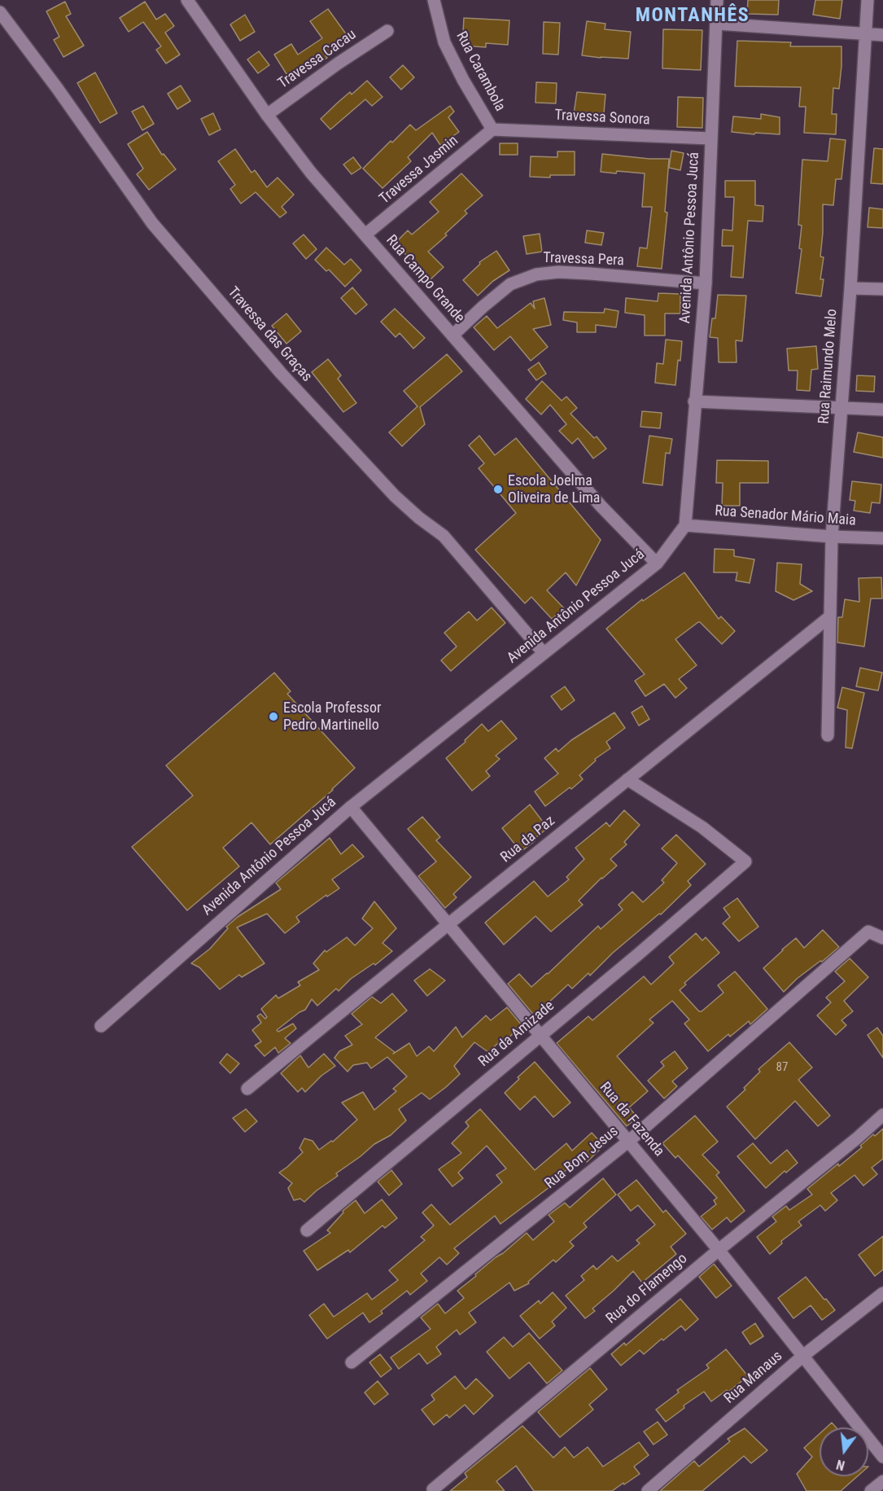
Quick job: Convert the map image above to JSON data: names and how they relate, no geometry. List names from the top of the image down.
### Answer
{
  "streets": {
    "street": [
      "Travessa Cacau",
      "Rua Carambola",
      "Travessa Sonora",
      "Travessa Jasmin",
      "Avenida Antônio Pessoa Jucá",
      "Travessa Pera",
      "Rua Campo Grande",
      "Travessa das Graças",
      "Rua Raimundo Melo",
      "Rua Senador Mário Maia",
      "Rua da Paz",
      "Rua da Amizade",
      "Rua da Fazenda",
      "Rua Bom Jesus",
      "Rua do Flamengo",
      "Rua Manaus"
    ]
  },
  "crossings": [
    ["Travessa Cacau", "Rua Campo Grande"],
    ["Rua Carambola", "Travessa Sonora"],
    ["Rua Carambola", "Travessa Jasmin"],
    ["Travessa Sonora", "Travessa Jasmin"],
    ["Travessa Sonora", "Avenida Antônio Pessoa Jucá"],
    ["Travessa Jasmin", "Rua Campo Grande"],
    ["Avenida Antônio Pessoa Jucá", "Travessa Pera"],
    ["Avenida Antônio Pessoa Jucá", "Rua Campo Grande"],
    ["Avenida Antônio Pessoa Jucá", "Travessa das Graças"],
    ["Avenida Antônio Pessoa Jucá", "Rua Senador Mário Maia"],
    ["Avenida Antônio Pessoa Jucá", "Rua da Fazenda"],
    ["Travessa Pera", "Rua Campo Grande"],
    ["Rua Raimundo Melo", "Rua Senador Mário Maia"],
    ["Rua Raimundo Melo", "Rua da Paz"],
    ["Rua da Paz", "Rua da Amizade"],
    ["Rua da Paz", "Rua da Fazenda"],
    ["Rua da Amizade", "Rua da Fazenda"],
    ["Rua da Fazenda", "Rua Bom Jesus"],
    ["Rua da Fazenda", "Rua do Flamengo"],
    ["Rua da Fazenda", "Rua Manaus"]
  ],
  "districts": ["MONTANHÊS"],
  "places": ["Escola Joelma Oliveira de Lima", "Escola Professor Pedro Martinello"],
  "house_numbers": ["87"],
  "north": "bottom"
}
